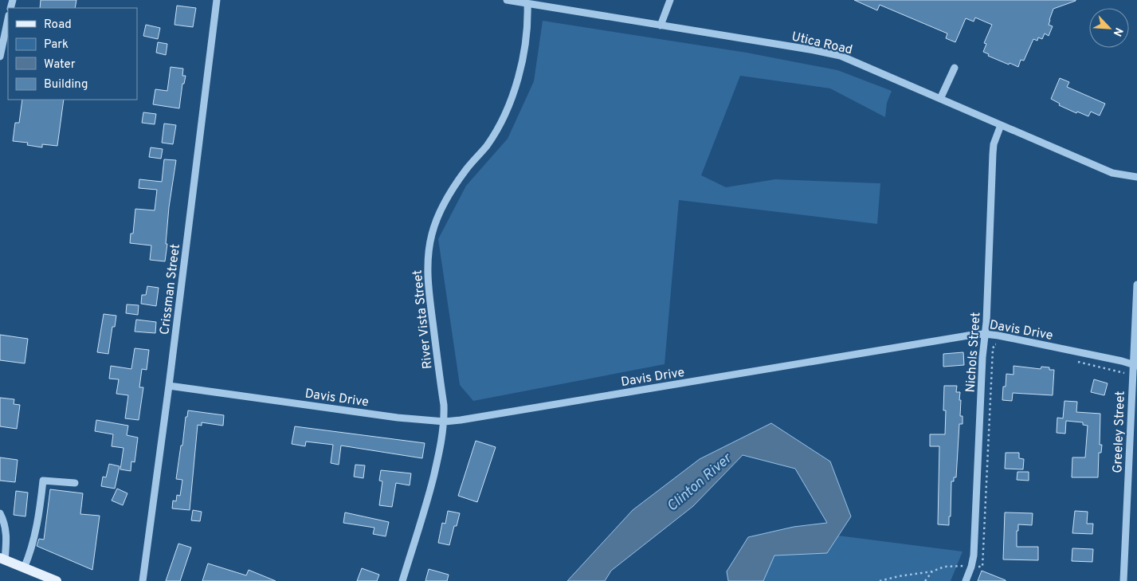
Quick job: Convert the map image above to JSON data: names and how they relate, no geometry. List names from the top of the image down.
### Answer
{
  "streets": {
    "street": [
      "Utica Road",
      "Crissman Street",
      "River Vista Street",
      "Davis Drive",
      "Nichols Street",
      "Greeley Street"
    ]
  },
  "crossings": [
    ["Utica Road", "River Vista Street"],
    ["Utica Road", "Nichols Street"],
    ["Crissman Street", "Davis Drive"],
    ["River Vista Street", "Davis Drive"],
    ["Davis Drive", "Nichols Street"],
    ["Davis Drive", "Greeley Street"]
  ],
  "water": ["Clinton River"],
  "legend": [
    "Road",
    "Park",
    "Water",
    "Building"
  ],
  "north": "bottom right"
}
